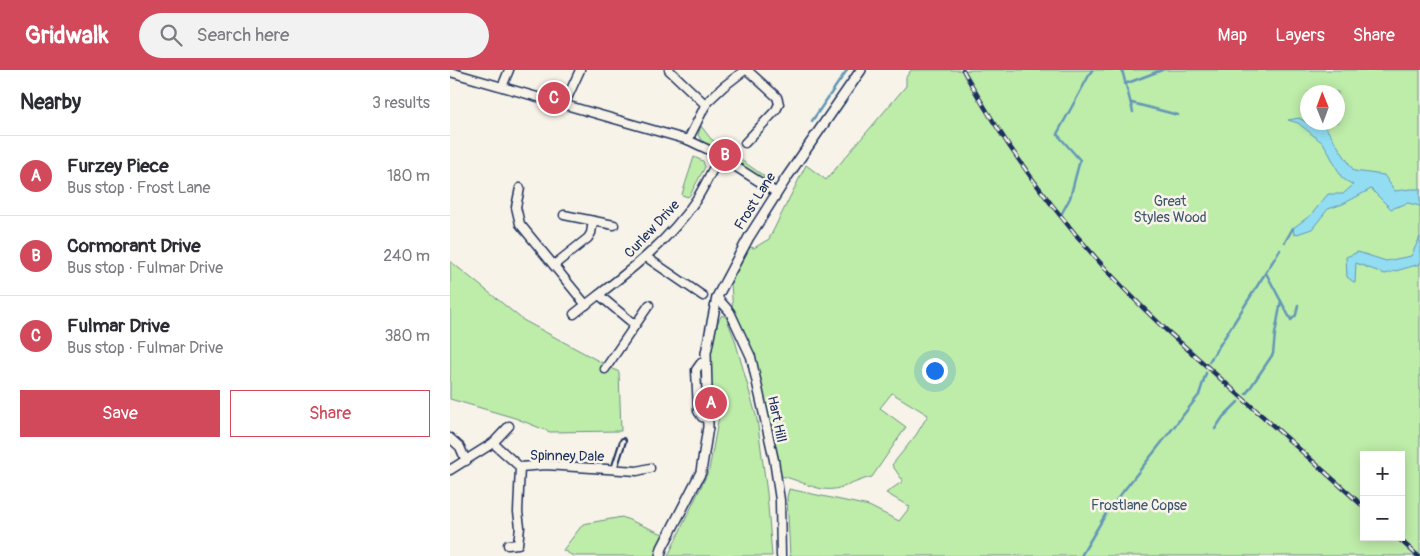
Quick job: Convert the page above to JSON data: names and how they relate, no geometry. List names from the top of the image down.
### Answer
{
  "streets": {
    "street": [
      "Frost Lane",
      "Curlew Drive",
      "Hart Hill",
      "Spinney Dale"
    ]
  },
  "crossings": [
    ["Frost Lane", "Hart Hill"]
  ],
  "parks": ["Great Styles Wood", "Frostlane Copse"],
  "north": "top",
  "page": {
    "header": "Gridwalk",
    "search": "Search here",
    "nav": ["Map", "Layers", "Share"],
    "heading": ["Nearby", "3 results"],
    "pins": ["C", "B", "A"],
    "list": [
      {
        "mark": "A",
        "name": "Furzey Piece",
        "note": "Bus stop · Frost Lane",
        "value": "180 m"
      },
      {
        "mark": "B",
        "name": "Cormorant Drive",
        "note": "Bus stop · Fulmar Drive",
        "value": "240 m"
      },
      {
        "mark": "C",
        "name": "Fulmar Drive",
        "note": "Bus stop · Fulmar Drive",
        "value": "380 m"
      }
    ],
    "buttons": ["Save", "Share"],
    "map_buttons": ["+", "−"]
  }
}
